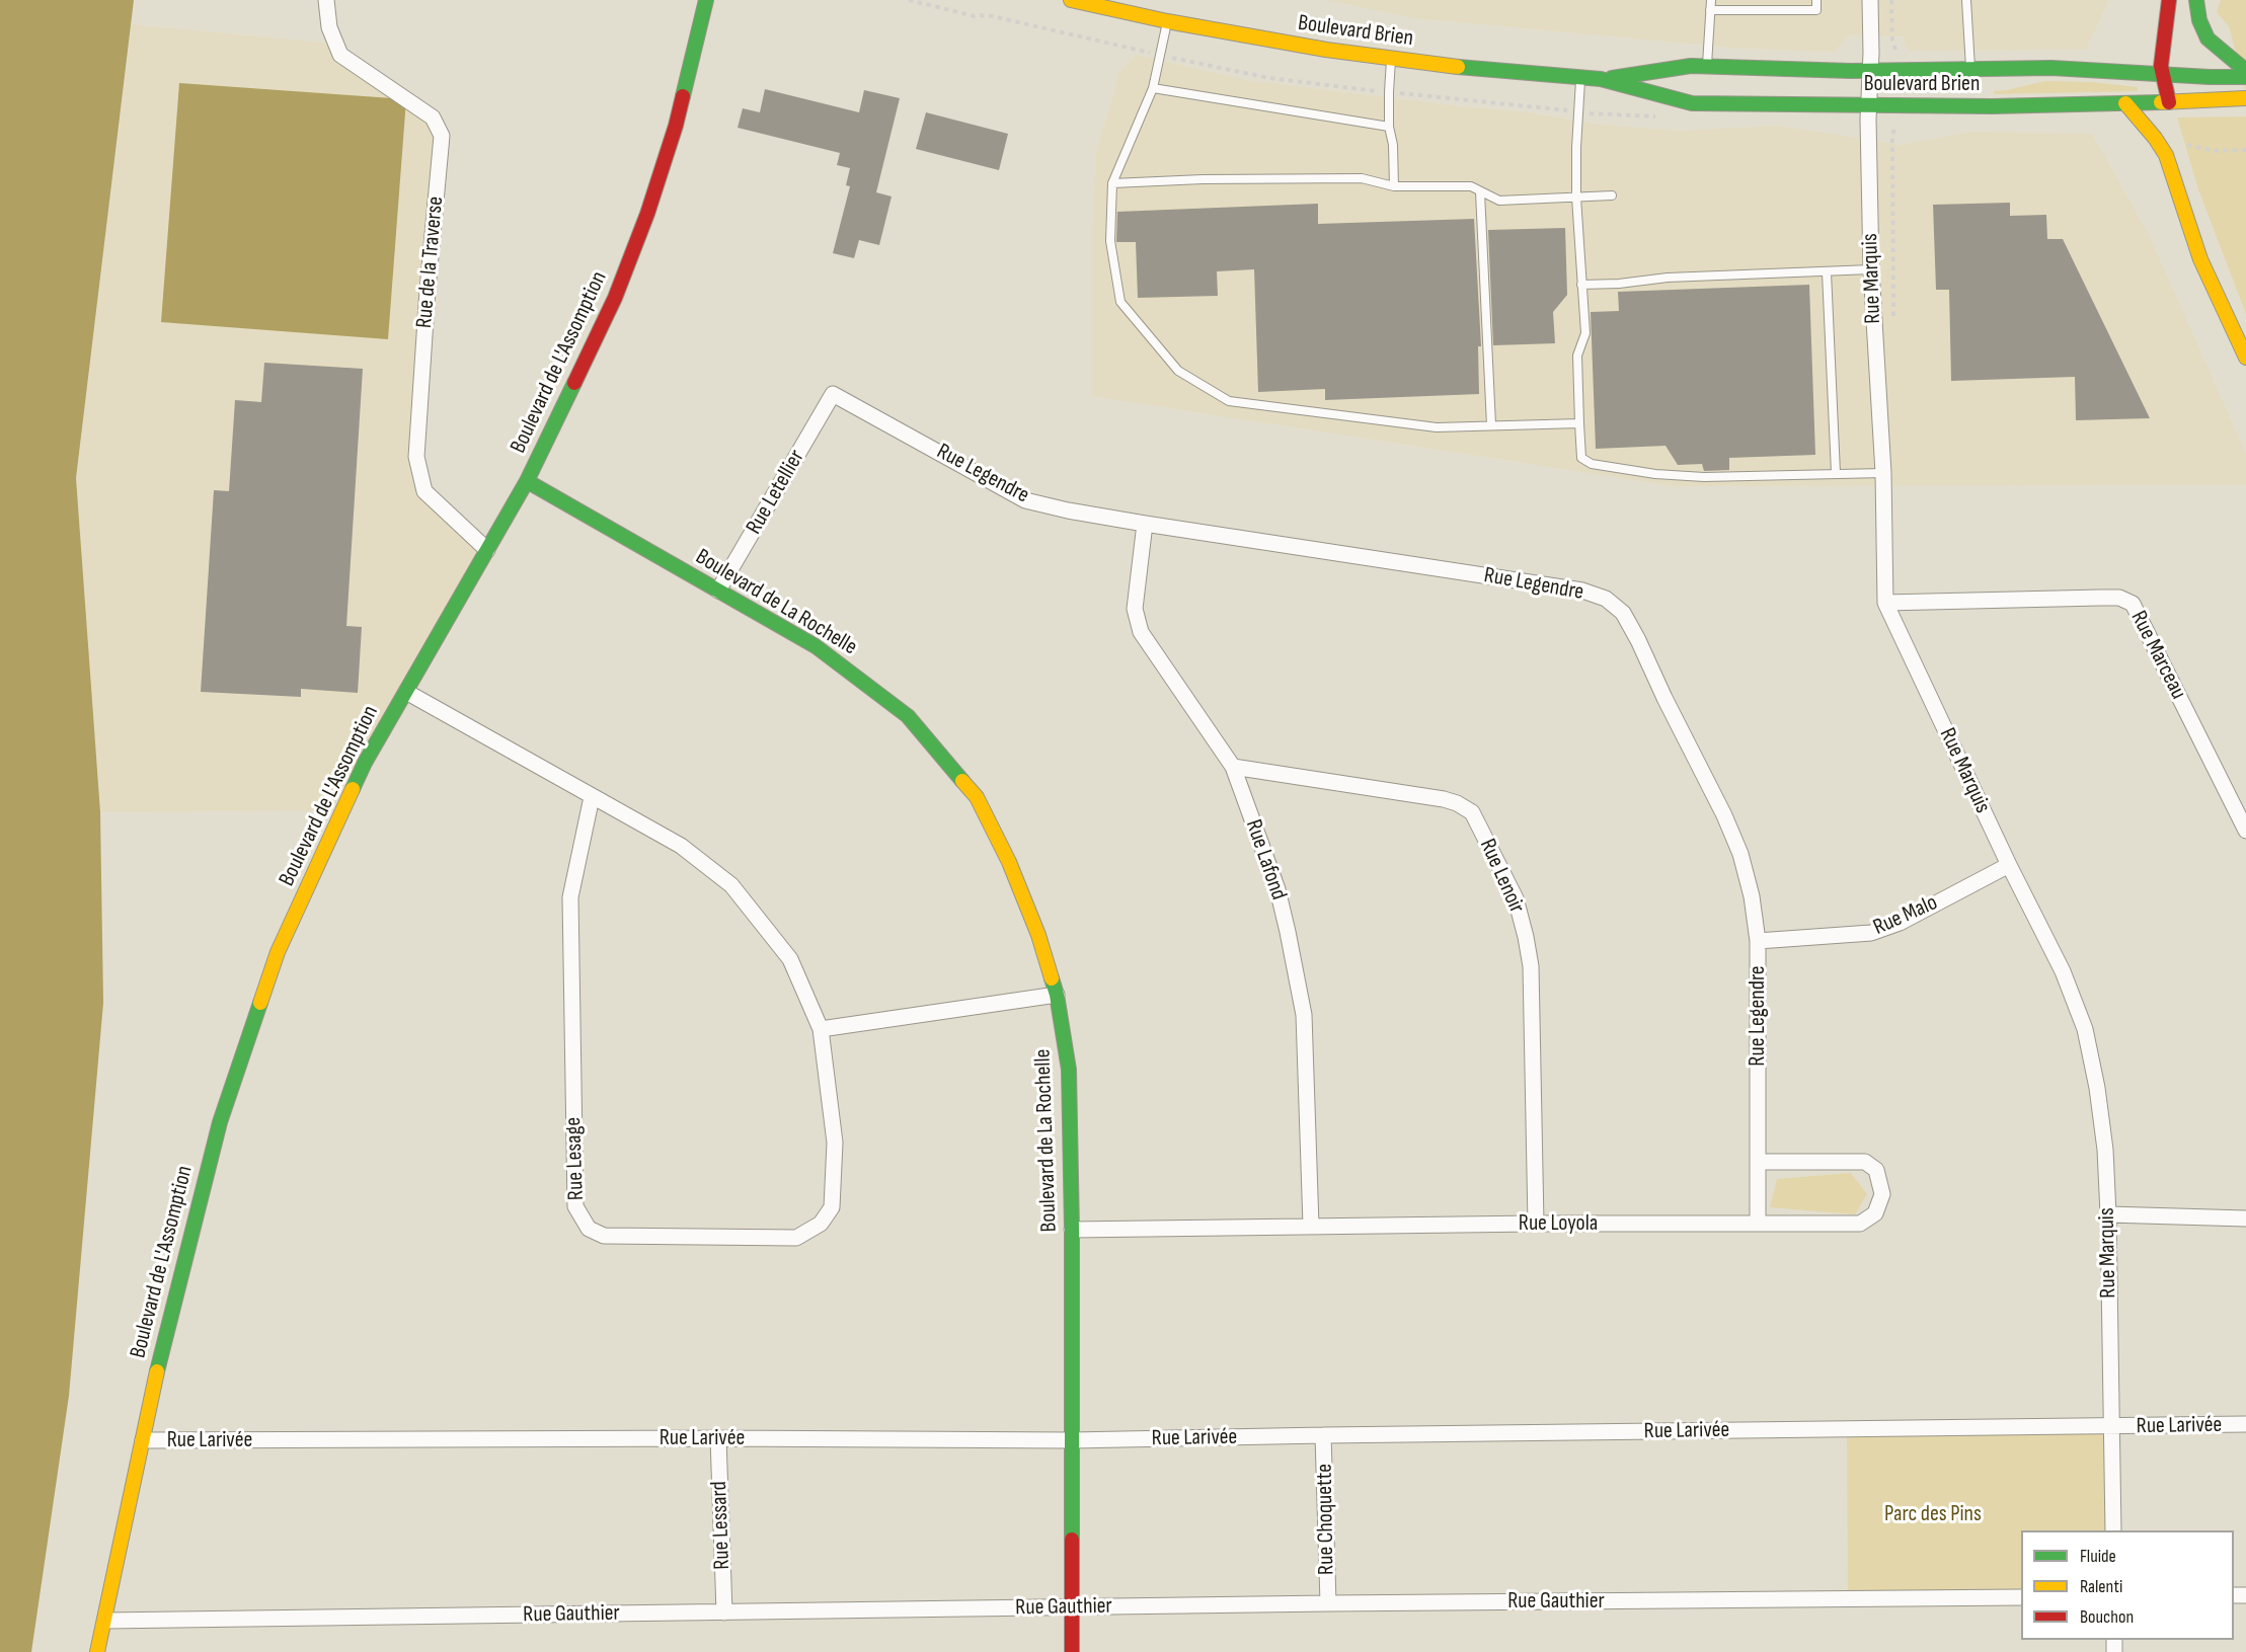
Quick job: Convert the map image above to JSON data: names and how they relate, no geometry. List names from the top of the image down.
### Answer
{
  "streets": {
    "main road": ["Boulevard Brien", "Boulevard de L'Assomption", "Boulevard de La Rochelle"],
    "street": [
      "Rue de la Traverse",
      "Rue Marquis",
      "Rue Legendre",
      "Rue Letellier",
      "Rue Marceau",
      "Rue Lafond",
      "Rue Lenoir",
      "Rue Malo",
      "Rue Lesage",
      "Rue Loyola",
      "Rue Larivée",
      "Rue Choquette",
      "Rue Lessard",
      "Rue Gauthier"
    ]
  },
  "crossings": [
    ["Boulevard Brien", "Rue Marquis"],
    ["Rue de la Traverse", "Boulevard de L'Assomption"],
    ["Rue Marquis", "Rue Marceau"],
    ["Rue Marquis", "Rue Malo"],
    ["Rue Marquis", "Rue Larivée"],
    ["Boulevard de L'Assomption", "Boulevard de La Rochelle"],
    ["Boulevard de L'Assomption", "Rue Lesage"],
    ["Boulevard de L'Assomption", "Rue Larivée"],
    ["Boulevard de L'Assomption", "Rue Gauthier"],
    ["Rue Legendre", "Rue Letellier"],
    ["Rue Legendre", "Rue Lafond"],
    ["Rue Legendre", "Rue Malo"],
    ["Rue Legendre", "Rue Loyola"],
    ["Rue Letellier", "Boulevard de La Rochelle"],
    ["Boulevard de La Rochelle", "Rue Loyola"],
    ["Boulevard de La Rochelle", "Rue Larivée"],
    ["Boulevard de La Rochelle", "Rue Gauthier"],
    ["Rue Lafond", "Rue Lenoir"],
    ["Rue Lafond", "Rue Loyola"],
    ["Rue Lenoir", "Rue Loyola"],
    ["Rue Larivée", "Rue Choquette"],
    ["Rue Larivée", "Rue Lessard"],
    ["Rue Choquette", "Rue Gauthier"],
    ["Rue Lessard", "Rue Gauthier"]
  ],
  "parks": ["Parc des Pins"],
  "legend": ["Fluide", "Ralenti", "Bouchon"]
}
